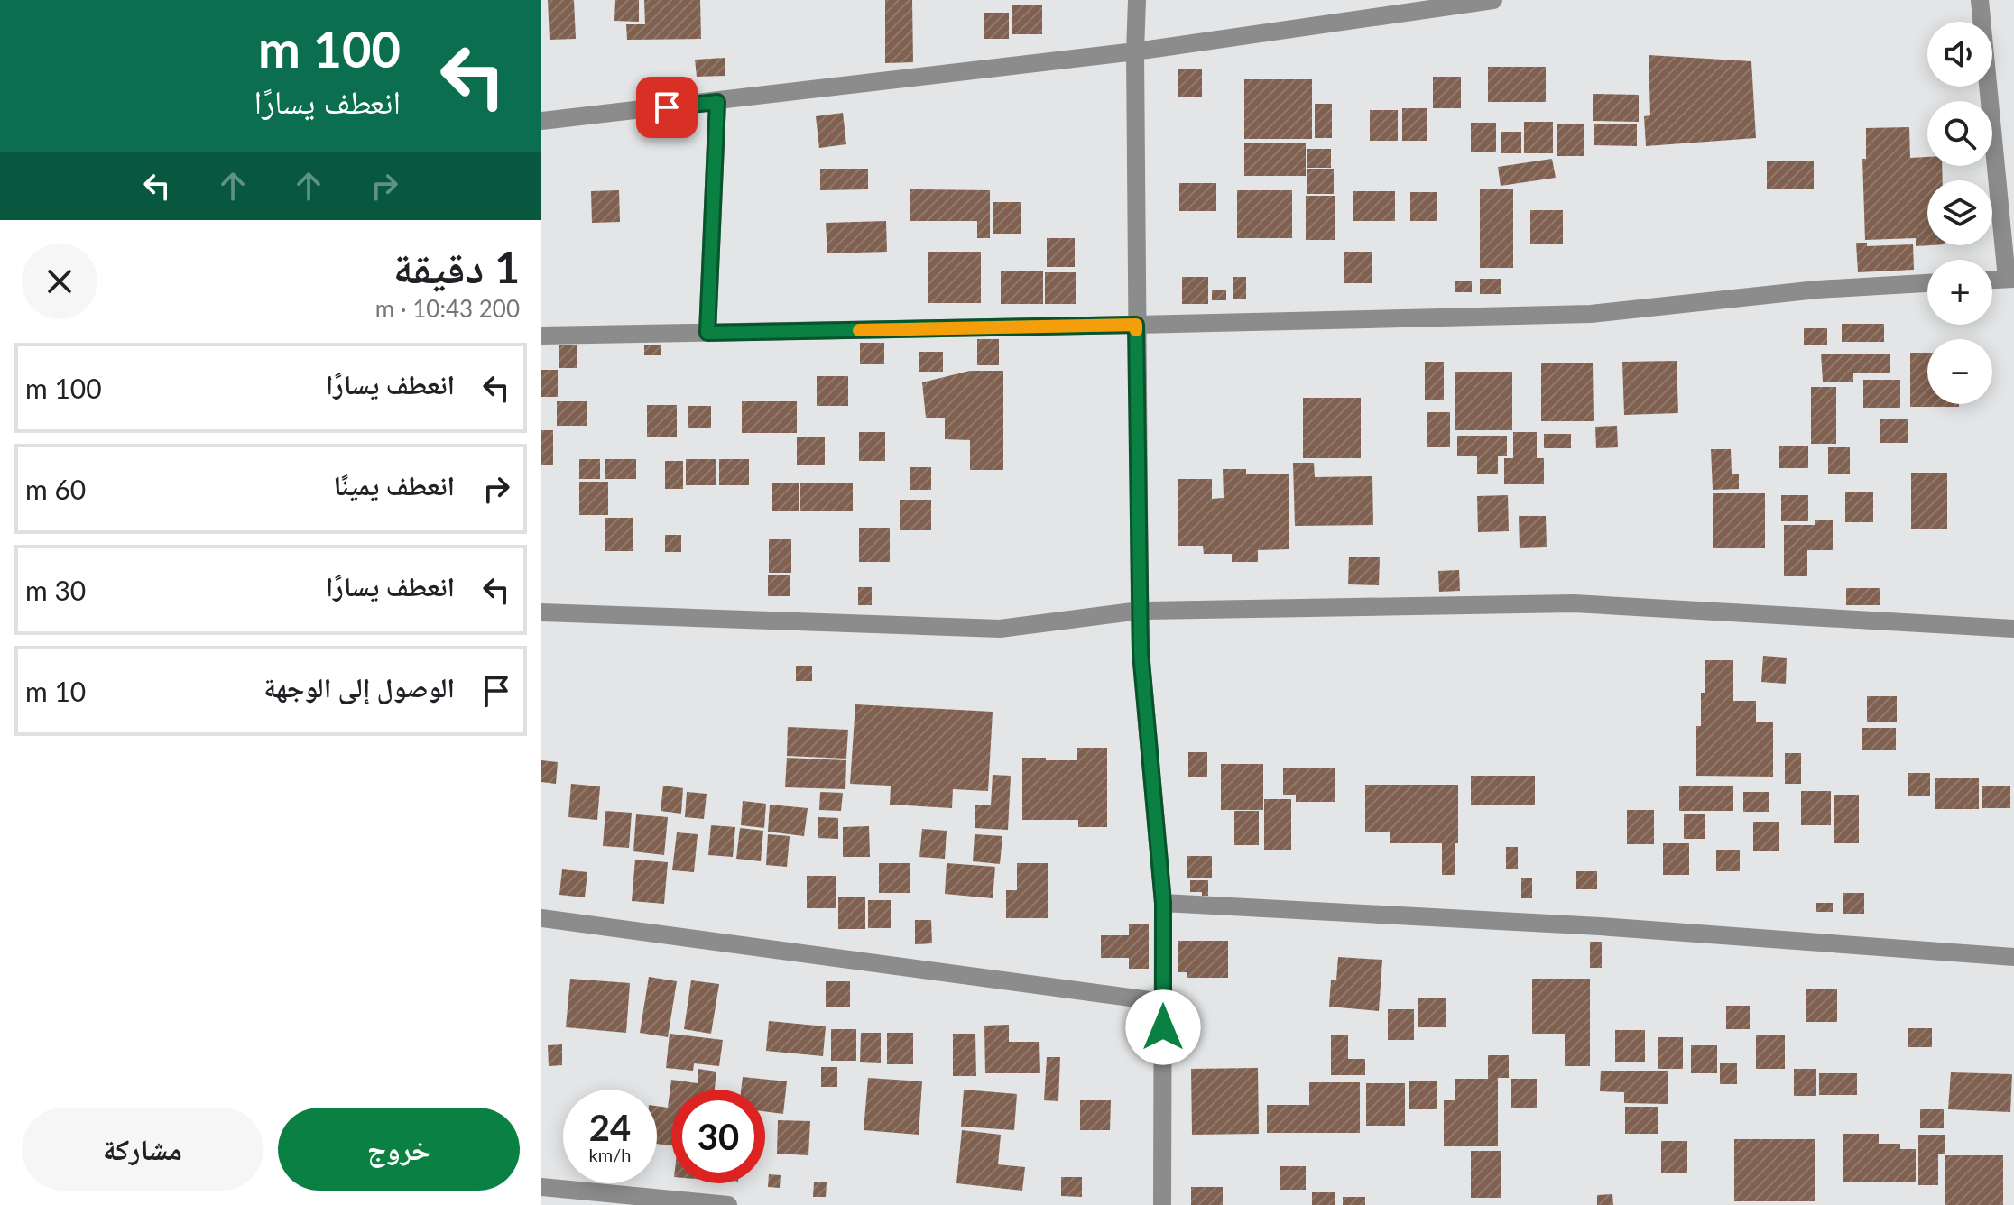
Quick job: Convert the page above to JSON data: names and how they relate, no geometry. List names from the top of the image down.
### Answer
{
  "page": {
    "turn": ["100 m", "انعطف يسارًا"],
    "map_buttons": ["+", "−"],
    "heading": ["1 دقيقة", "200 m · 10:43"],
    "list": [
      {
        "name": "انعطف يسارًا",
        "value": "100 m"
      },
      {
        "name": "انعطف يمينًا",
        "value": "60 m"
      },
      {
        "name": "انعطف يسارًا",
        "value": "30 m"
      },
      {
        "name": "الوصول إلى الوجهة",
        "value": "10 m"
      }
    ],
    "speed": "24 km/h",
    "limit": "30",
    "buttons": ["خروج", "مشاركة"]
  }
}
